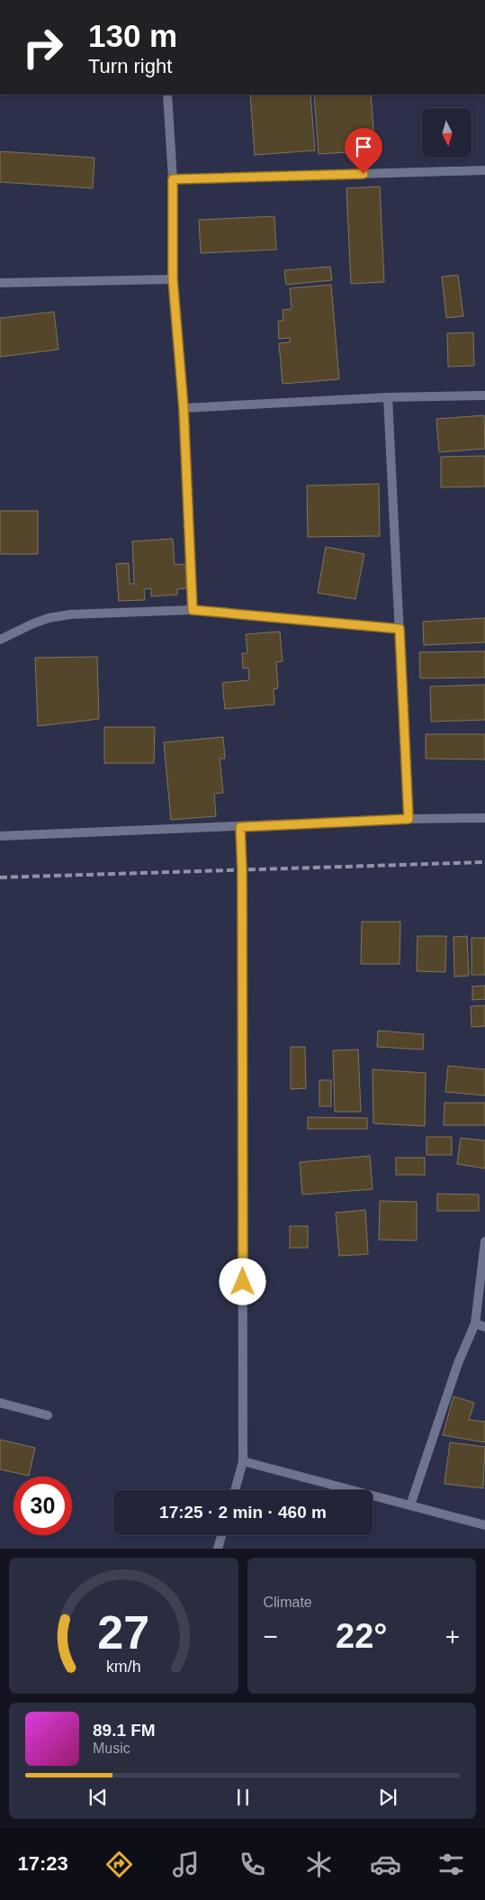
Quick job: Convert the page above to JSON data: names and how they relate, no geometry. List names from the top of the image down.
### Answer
{
  "north": "bottom",
  "page": {
    "turn": ["130 m", "Turn right"],
    "limit": "30",
    "trip": "17:25 · 2 min · 460 m",
    "tile": "Climate",
    "heat": ["−", "22°", "+"],
    "song": ["89.1 FM", "Music"],
    "tabs": "17:23",
    "gauge": ["27", "km/h"]
  }
}
